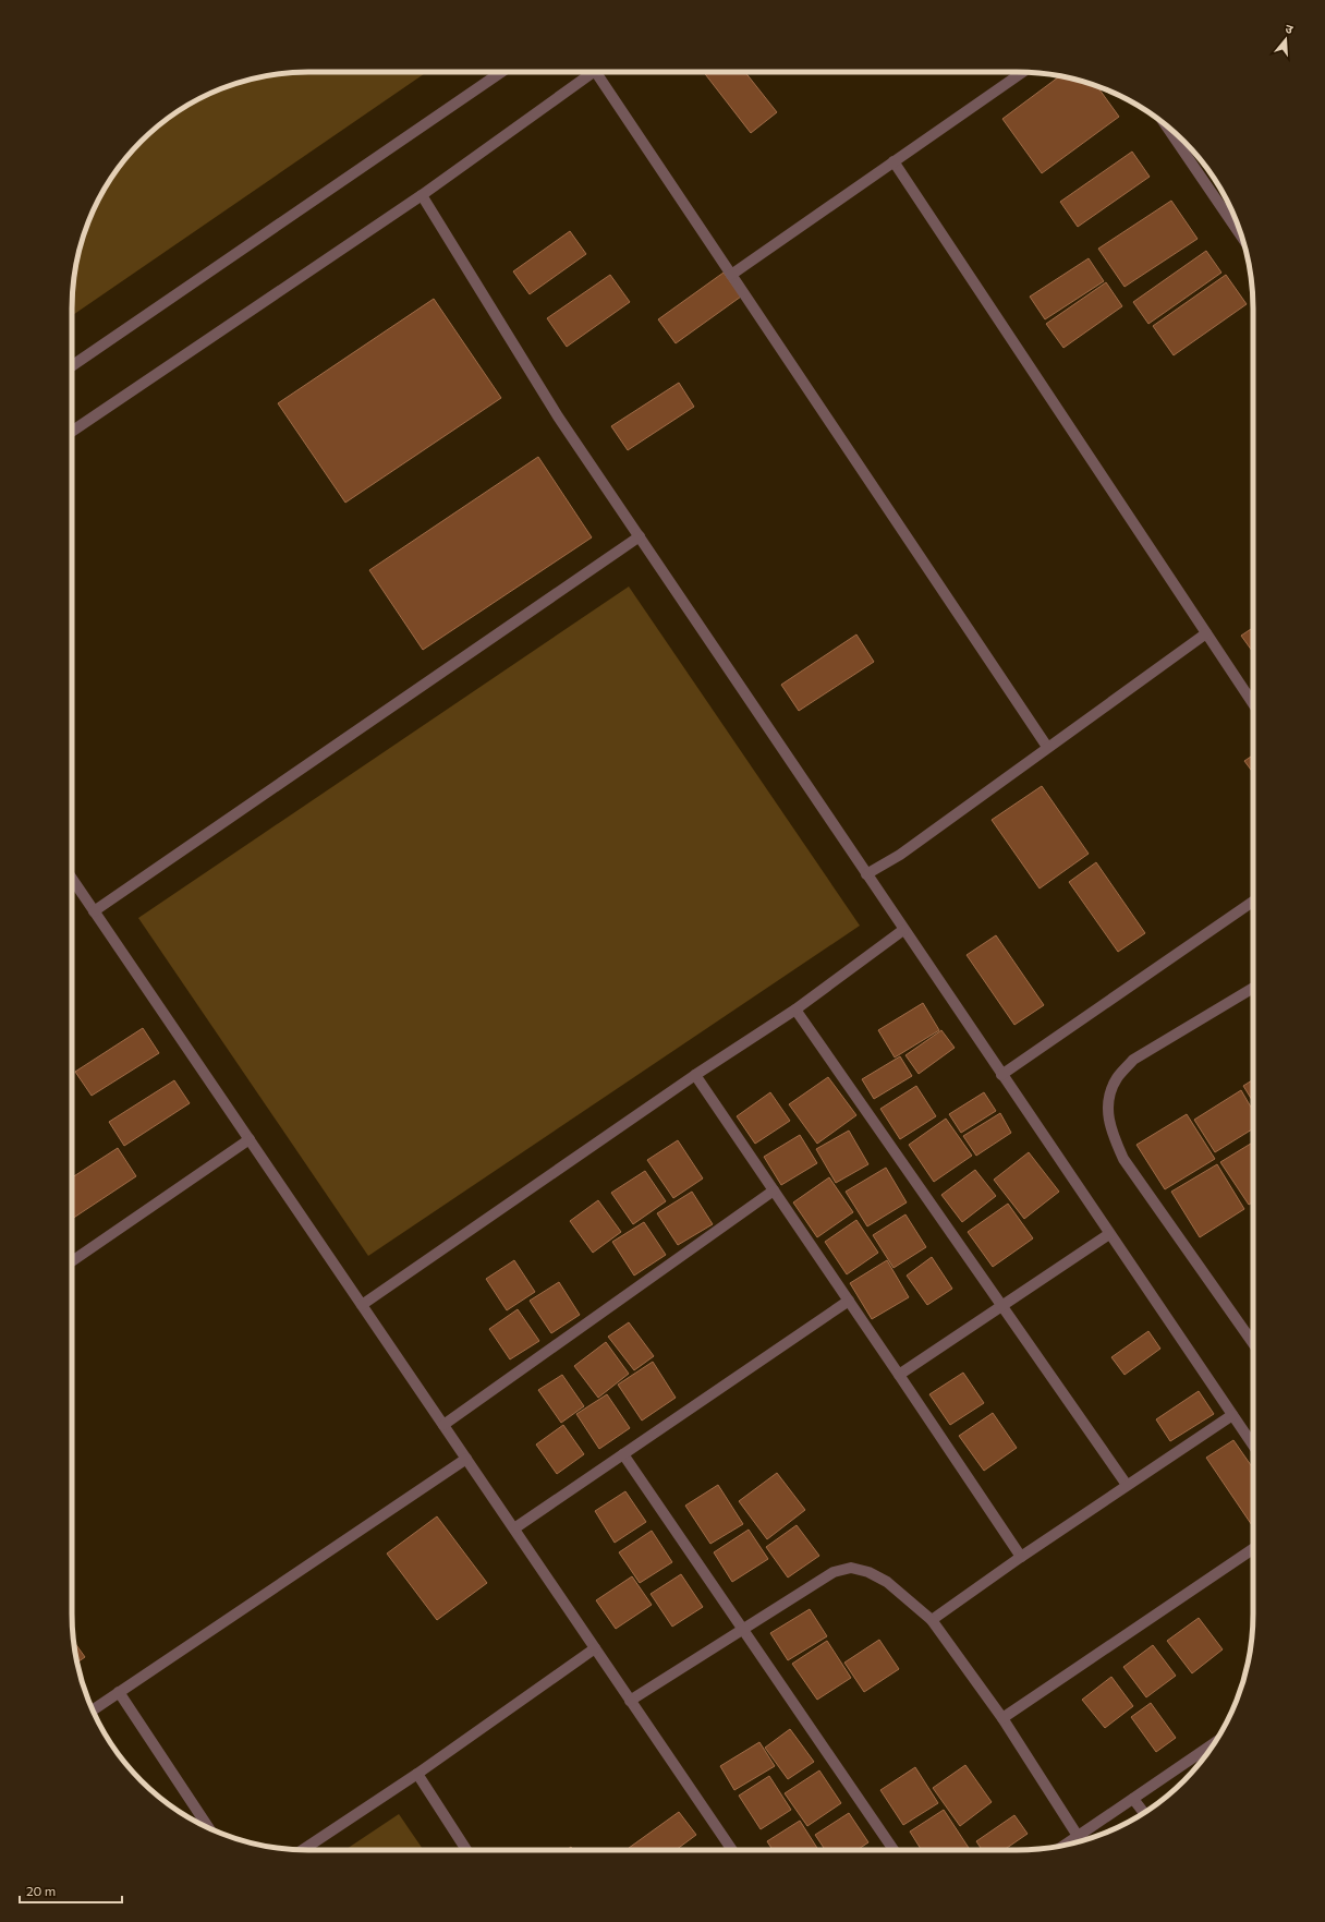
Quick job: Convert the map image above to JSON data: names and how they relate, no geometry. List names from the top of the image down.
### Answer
{
  "scale_bar": "20 m",
  "north": "top"
}
